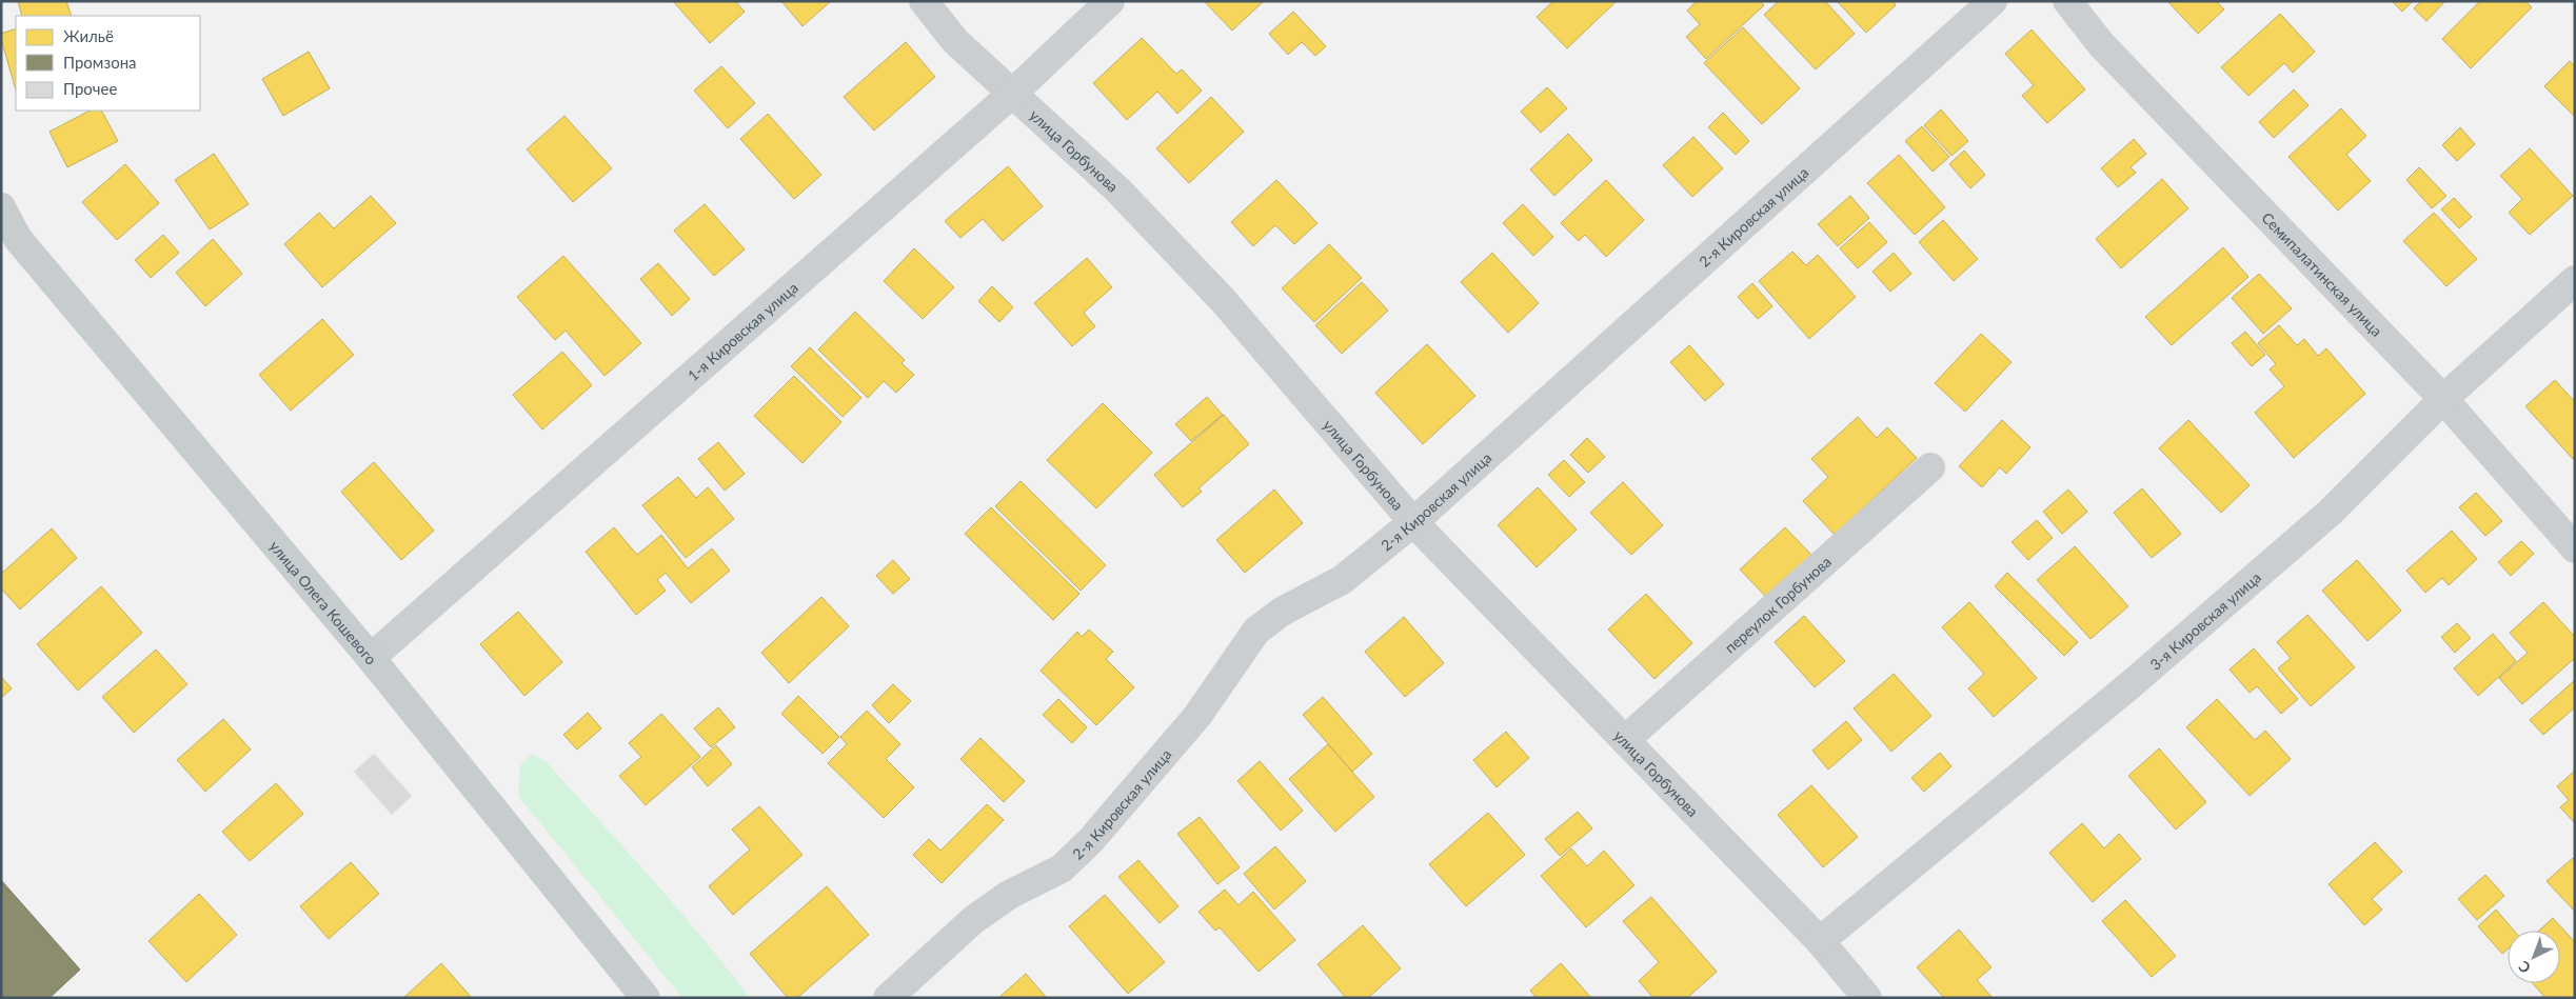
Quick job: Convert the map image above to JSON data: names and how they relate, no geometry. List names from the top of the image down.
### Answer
{
  "streets": {
    "main road": ["улица Олега Кошевого"],
    "street": [
      "улица Горбунова",
      "2-я Кировская улица",
      "Семипалатинская улица",
      "1-я Кировская улица",
      "переулок Горбунова",
      "3-я Кировская улица"
    ]
  },
  "crossings": [
    ["улица Горбунова", "2-я Кировская улица"],
    ["улица Горбунова", "1-я Кировская улица"],
    ["улица Горбунова", "переулок Горбунова"],
    ["улица Горбунова", "3-я Кировская улица"],
    ["Семипалатинская улица", "3-я Кировская улица"],
    ["1-я Кировская улица", "улица Олега Кошевого"]
  ],
  "legend": ["Жильё", "Промзона", "Прочее"],
  "north": "bottom left"
}
